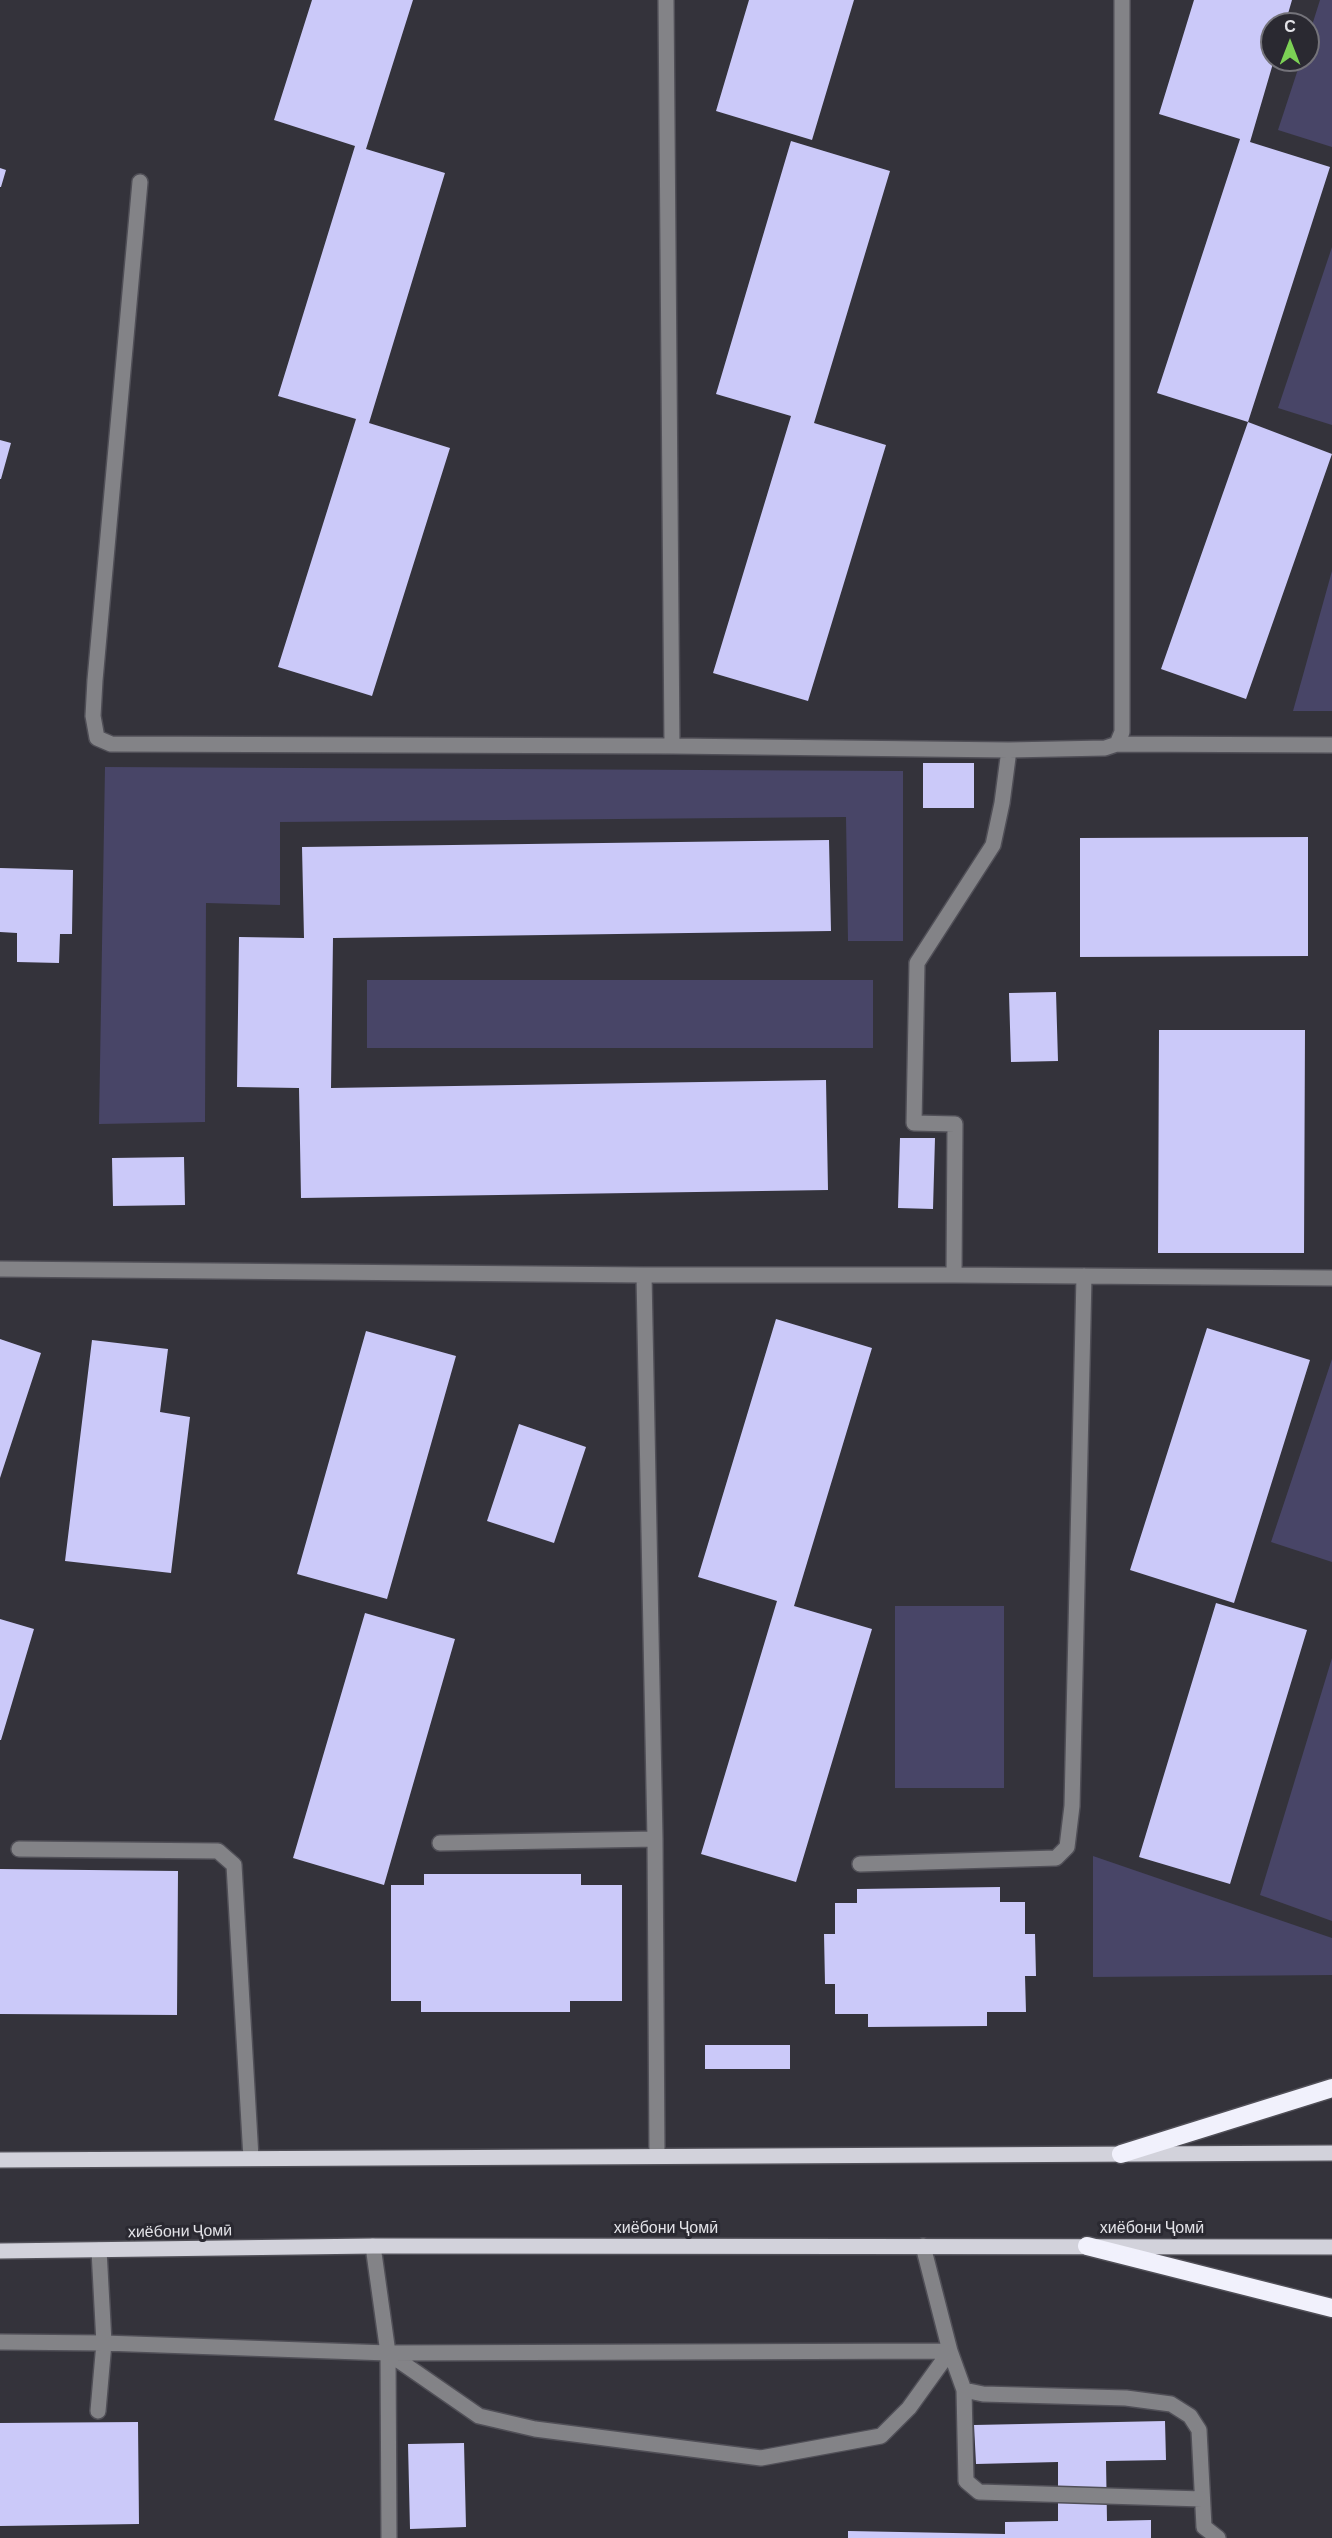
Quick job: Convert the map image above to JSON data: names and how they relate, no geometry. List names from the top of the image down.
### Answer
{
  "streets": {
    "main road": ["хиёбони Ҷомӣ"]
  },
  "north": "top"
}
